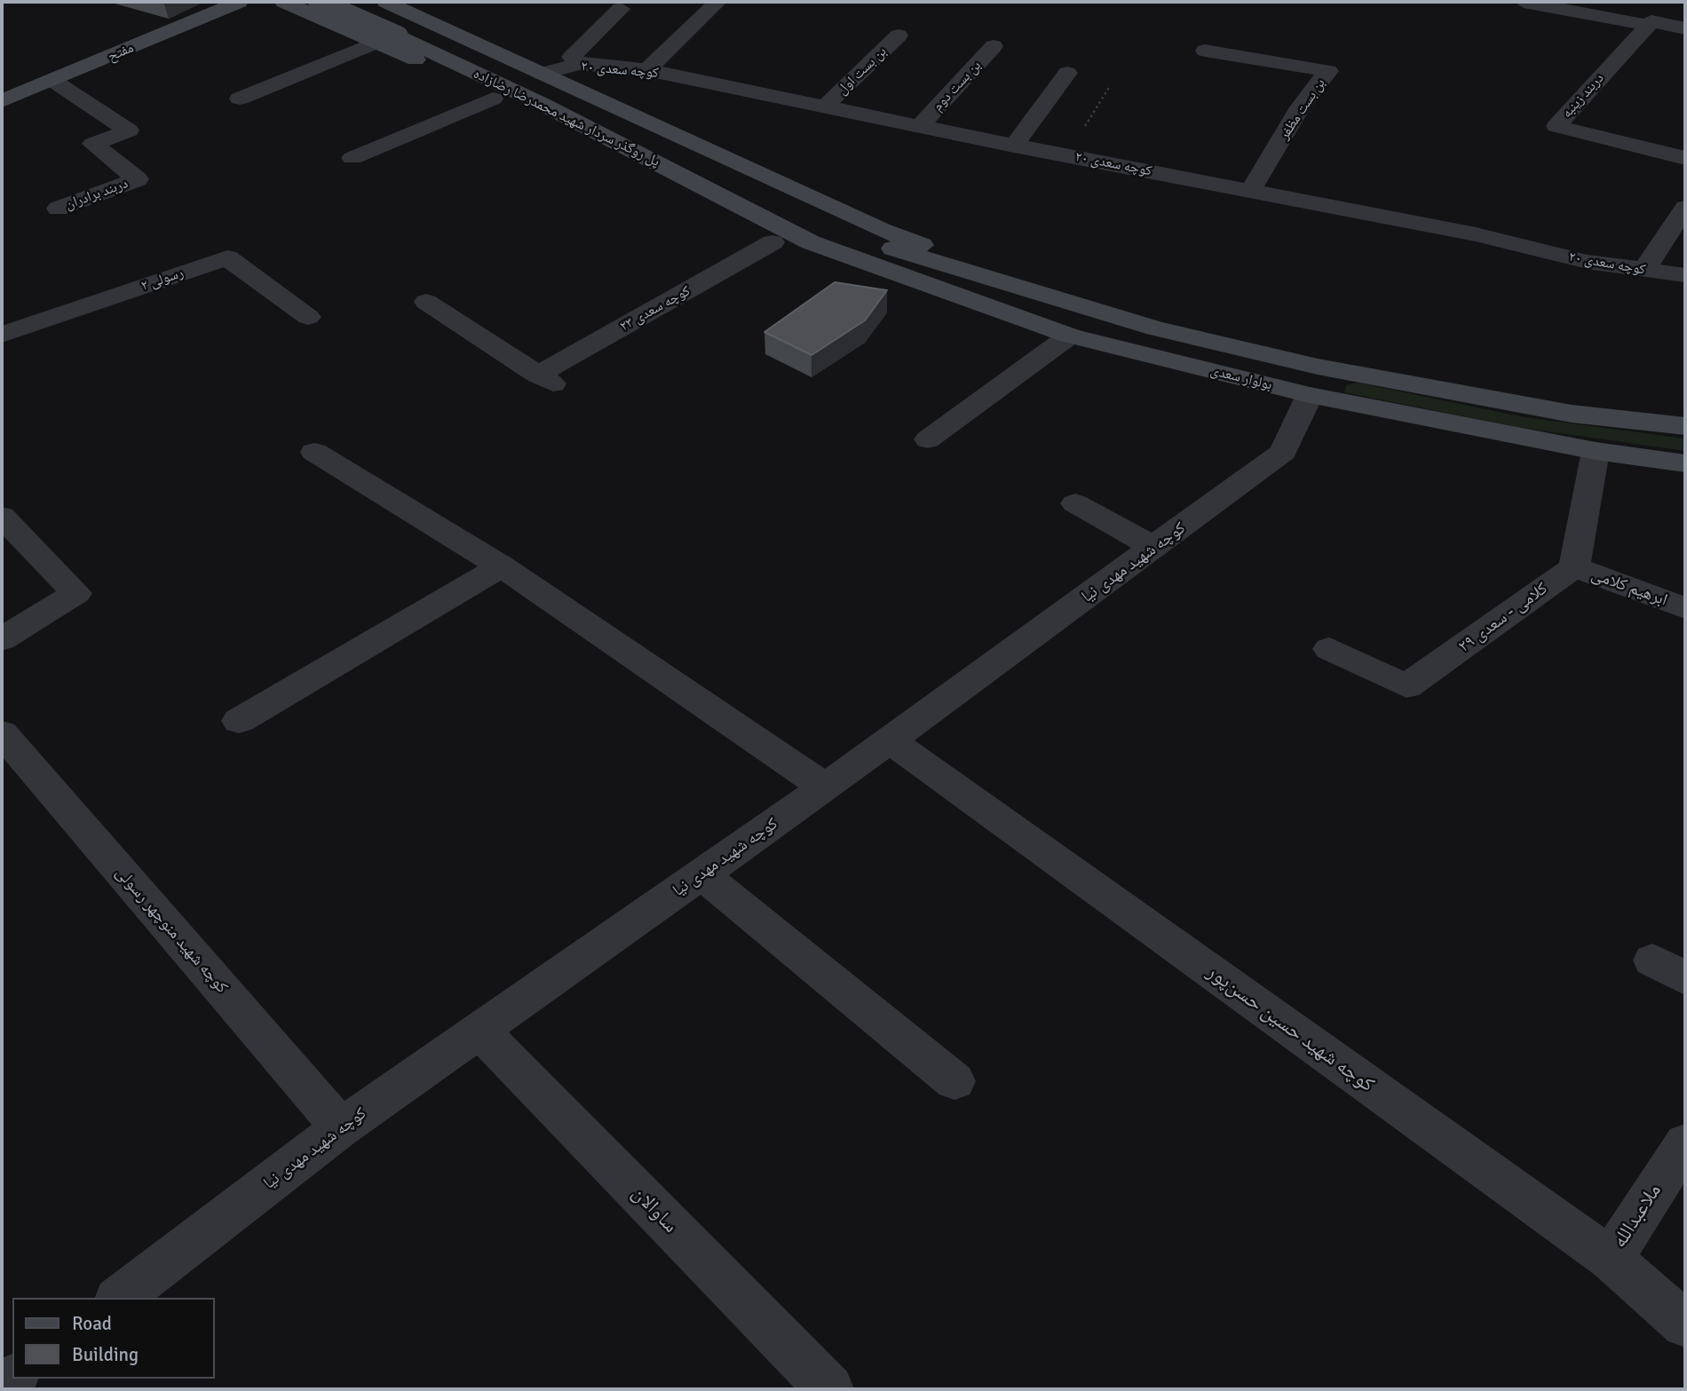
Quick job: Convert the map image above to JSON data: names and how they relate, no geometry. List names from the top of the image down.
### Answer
{
  "streets": {
    "main road": ["مفتح", "پل روگذر سردار شهید محمدرضا رضازاده", "بولوار سعدی"],
    "street": [
      "کوچه سعدی ۲۰",
      "بن بست اول",
      "بن بست دوم",
      "دربند زینبه",
      "بن بست مظفر",
      "دربند برادران",
      "رسولی ۲",
      "کوچه سعدی ۲۳",
      "کوچه شهید مهدی نیا",
      "ابرهیم کلامی",
      "کلامی - سعدی ۲۹",
      "کوچه شهید منوچهر رسولی",
      "کوچه شهید حسین حسن‌پور",
      "ساوالان",
      "ملاعبدالله"
    ]
  },
  "crossings": [
    ["مفتح", "دربند برادران"],
    ["کوچه سعدی ۲۰", "بن بست اول"],
    ["کوچه سعدی ۲۰", "بن بست دوم"],
    ["کوچه سعدی ۲۰", "بن بست مظفر"],
    ["پل روگذر سردار شهید محمدرضا رضازاده", "بولوار سعدی"],
    ["بولوار سعدی", "کوچه شهید مهدی نیا"],
    ["کوچه شهید مهدی نیا", "کوچه شهید منوچهر رسولی"],
    ["کوچه شهید مهدی نیا", "کوچه شهید حسین حسن‌پور"],
    ["کوچه شهید مهدی نیا", "ساوالان"],
    ["ابرهیم کلامی", "کلامی - سعدی ۲۹"],
    ["کوچه شهید حسین حسن‌پور", "ملاعبدالله"]
  ],
  "legend": ["Road", "Building"]
}
